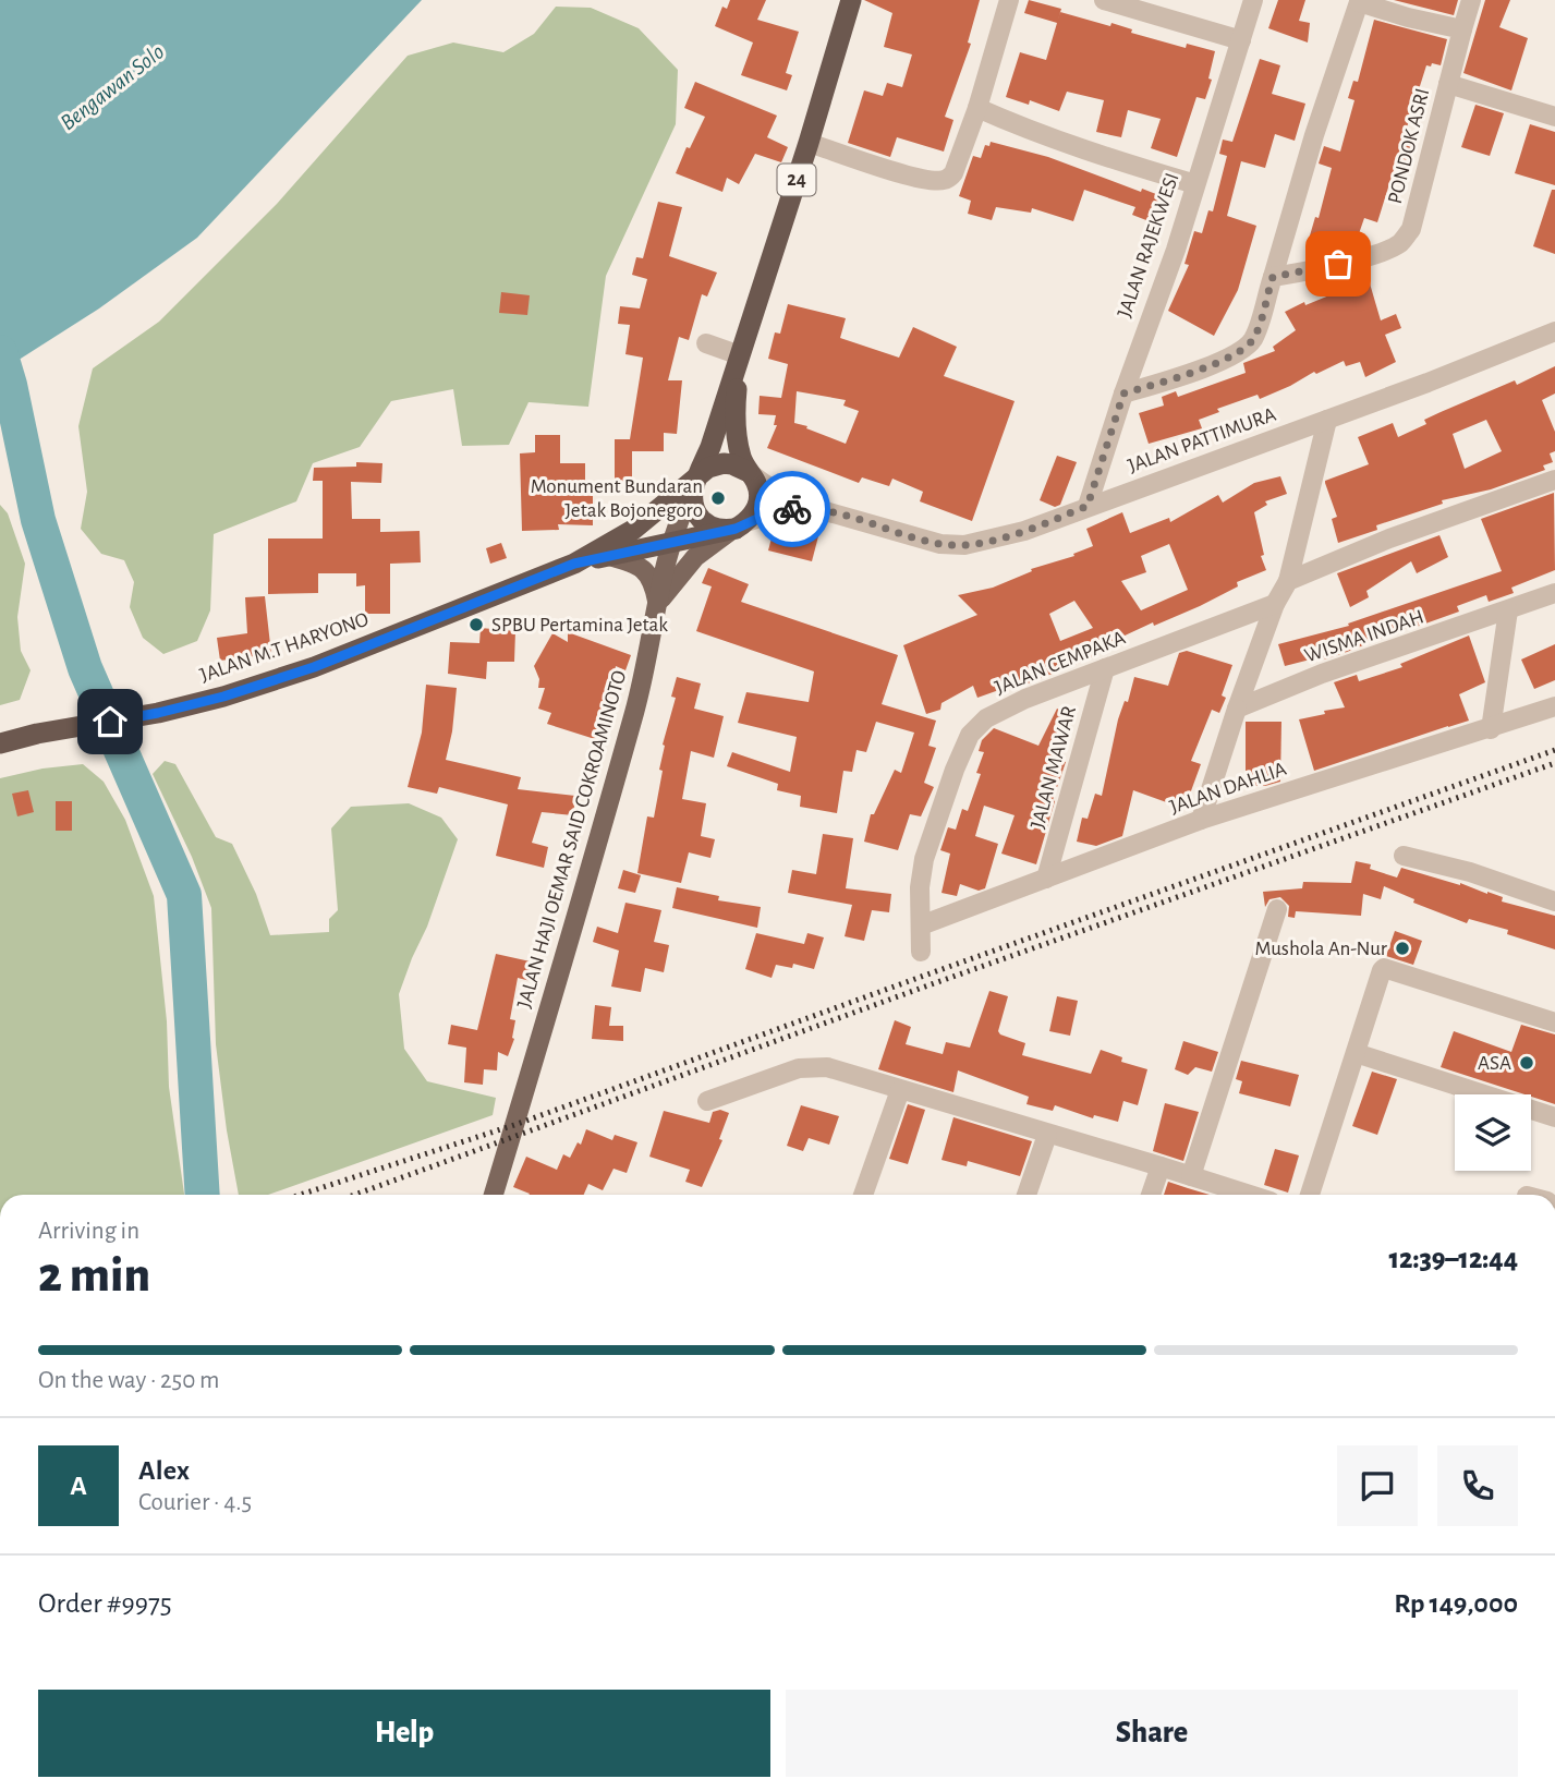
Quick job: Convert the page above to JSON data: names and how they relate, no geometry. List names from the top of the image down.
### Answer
{
  "streets": {
    "highway": ["24", "JALAN M.T HARYONO"],
    "main road": ["JALAN HAJI OEMAR SAID COKROAMINOTO"],
    "street": [
      "PONDOK ASRI",
      "JALAN RAJEKWESI",
      "JALAN PATTIMURA",
      "WISMA INDAH",
      "JALAN CEMPAKA",
      "JALAN MAWAR",
      "JALAN DAHLIA"
    ]
  },
  "crossings": [
    ["24", "JALAN PATTIMURA"],
    ["24", "JALAN M.T HARYONO"],
    ["24", "JALAN HAJI OEMAR SAID COKROAMINOTO"],
    ["JALAN RAJEKWESI", "JALAN PATTIMURA"],
    ["JALAN PATTIMURA", "JALAN HAJI OEMAR SAID COKROAMINOTO"],
    ["JALAN CEMPAKA", "JALAN MAWAR"],
    ["JALAN CEMPAKA", "JALAN DAHLIA"],
    ["JALAN MAWAR", "JALAN DAHLIA"]
  ],
  "water": ["Bengawan Solo"],
  "places": [
    "Monument Bundaran Jetak Bojonegoro",
    "SPBU Pertamina Jetak",
    "Mushola An-Nur",
    "ASA"
  ],
  "page": {
    "heading": ["2 min", "Arriving in", "12:39–12:44"],
    "panel": [
      "Alex",
      "Courier · 4.5",
      "Order #9975",
      "Rp 149,000"
    ],
    "bar": "On the way · 250 m",
    "round": "A",
    "buttons": ["Help", "Share"]
  }
}
